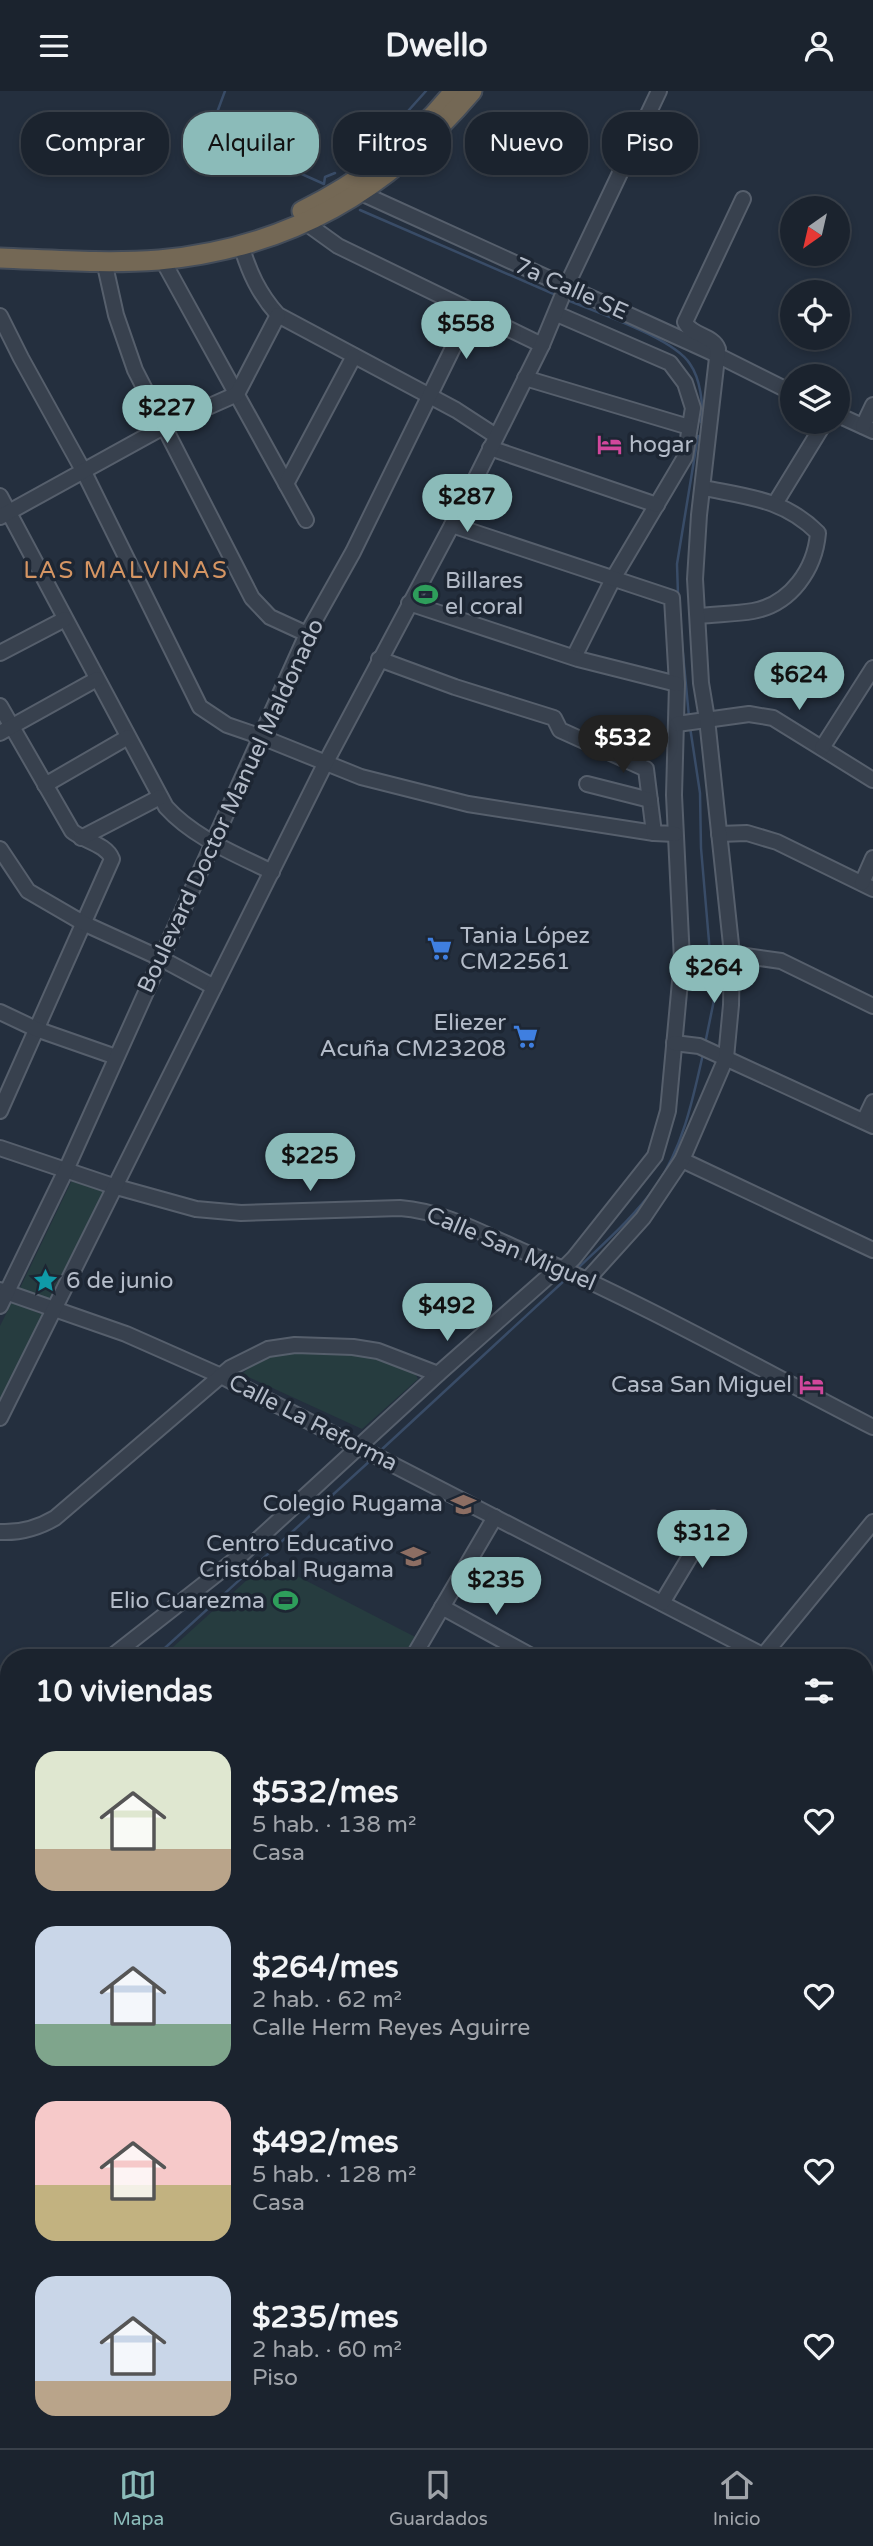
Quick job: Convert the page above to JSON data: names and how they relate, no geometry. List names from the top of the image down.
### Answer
{
  "streets": {
    "street": [
      "7a Calle SE",
      "Boulevard Doctor Manuel Maldonado",
      "Calle San Miguel",
      "Calle La Reforma"
    ]
  },
  "crossings": [
    ["Boulevard Doctor Manuel Maldonado", "Calle San Miguel"],
    ["Boulevard Doctor Manuel Maldonado", "Calle La Reforma"]
  ],
  "districts": ["LAS MALVINAS"],
  "places": {
    "hotel": ["hogar", "Casa San Miguel"],
    "sports": ["Billares el coral", "Elio Cuarezma"],
    "supermarket": ["Tania López CM22561", "Eliezer Acuña CM23208"],
    "place": ["6 de junio"],
    "school or university": ["Colegio Rugama", "Centro Educativo Cristóbal Rugama"]
  },
  "north": "bottom left",
  "page": {
    "header": "Dwello",
    "chip": [
      "Comprar",
      "Alquilar",
      "Filtros",
      "Nuevo",
      "Piso"
    ],
    "price": [
      "$558",
      "$227",
      "$287",
      "$624",
      "$532",
      "$264",
      "$225",
      "$492",
      "$312",
      "$235"
    ],
    "heading": "10 viviendas",
    "list": [
      {
        "name": "$532/mes",
        "note": "5 hab. · 138 m² · Casa"
      },
      {
        "name": "$264/mes",
        "note": "2 hab. · 62 m² · Calle Herm Reyes Aguirre"
      },
      {
        "name": "$492/mes",
        "note": "5 hab. · 128 m² · Casa"
      },
      {
        "name": "$235/mes",
        "note": "2 hab. · 60 m² · Piso"
      }
    ],
    "tabs": ["Mapa", "Guardados", "Inicio"]
  }
}
